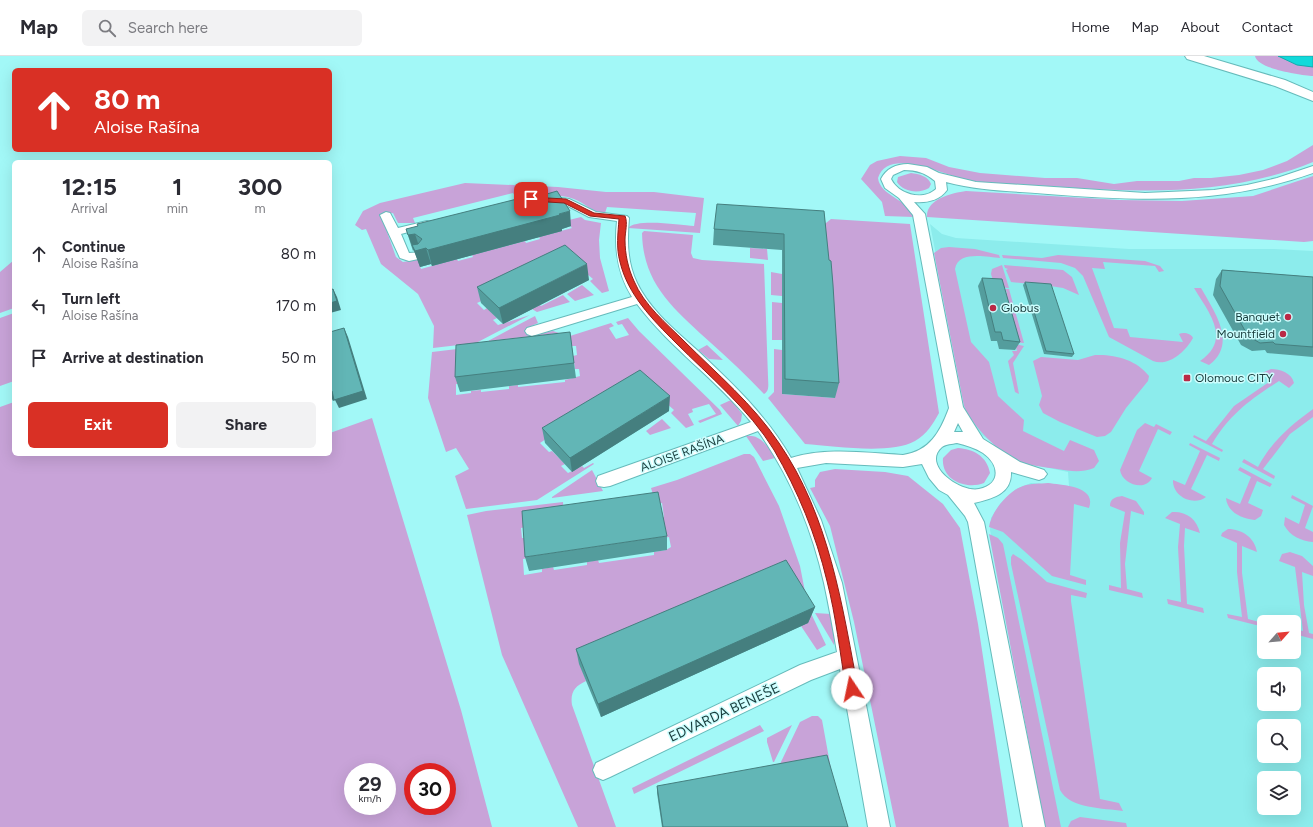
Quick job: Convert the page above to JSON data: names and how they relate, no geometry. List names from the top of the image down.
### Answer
{
  "streets": {
    "street": ["ALOISE RAŠÍNA", "EDVARDA BENEŠE"]
  },
  "places": {
    "other": ["Globus", "Banquet", "Mountfield"],
    "transit": ["Olomouc CITY"]
  },
  "north": "top right",
  "page": {
    "header": "Map",
    "search": "Search here",
    "nav": [
      "Home",
      "Map",
      "About",
      "Contact"
    ],
    "turn": ["80 m", "Aloise Rašína"],
    "eta": [
      "12:15",
      "Arrival",
      "1",
      "min",
      "300",
      "m"
    ],
    "list": [
      {
        "name": "Continue",
        "note": "Aloise Rašína",
        "value": "80 m"
      },
      {
        "name": "Turn left",
        "note": "Aloise Rašína",
        "value": "170 m"
      },
      {
        "name": "Arrive at destination",
        "value": "50 m"
      }
    ],
    "buttons": ["Exit", "Share"],
    "speed": "29 km/h",
    "limit": "30"
  }
}
